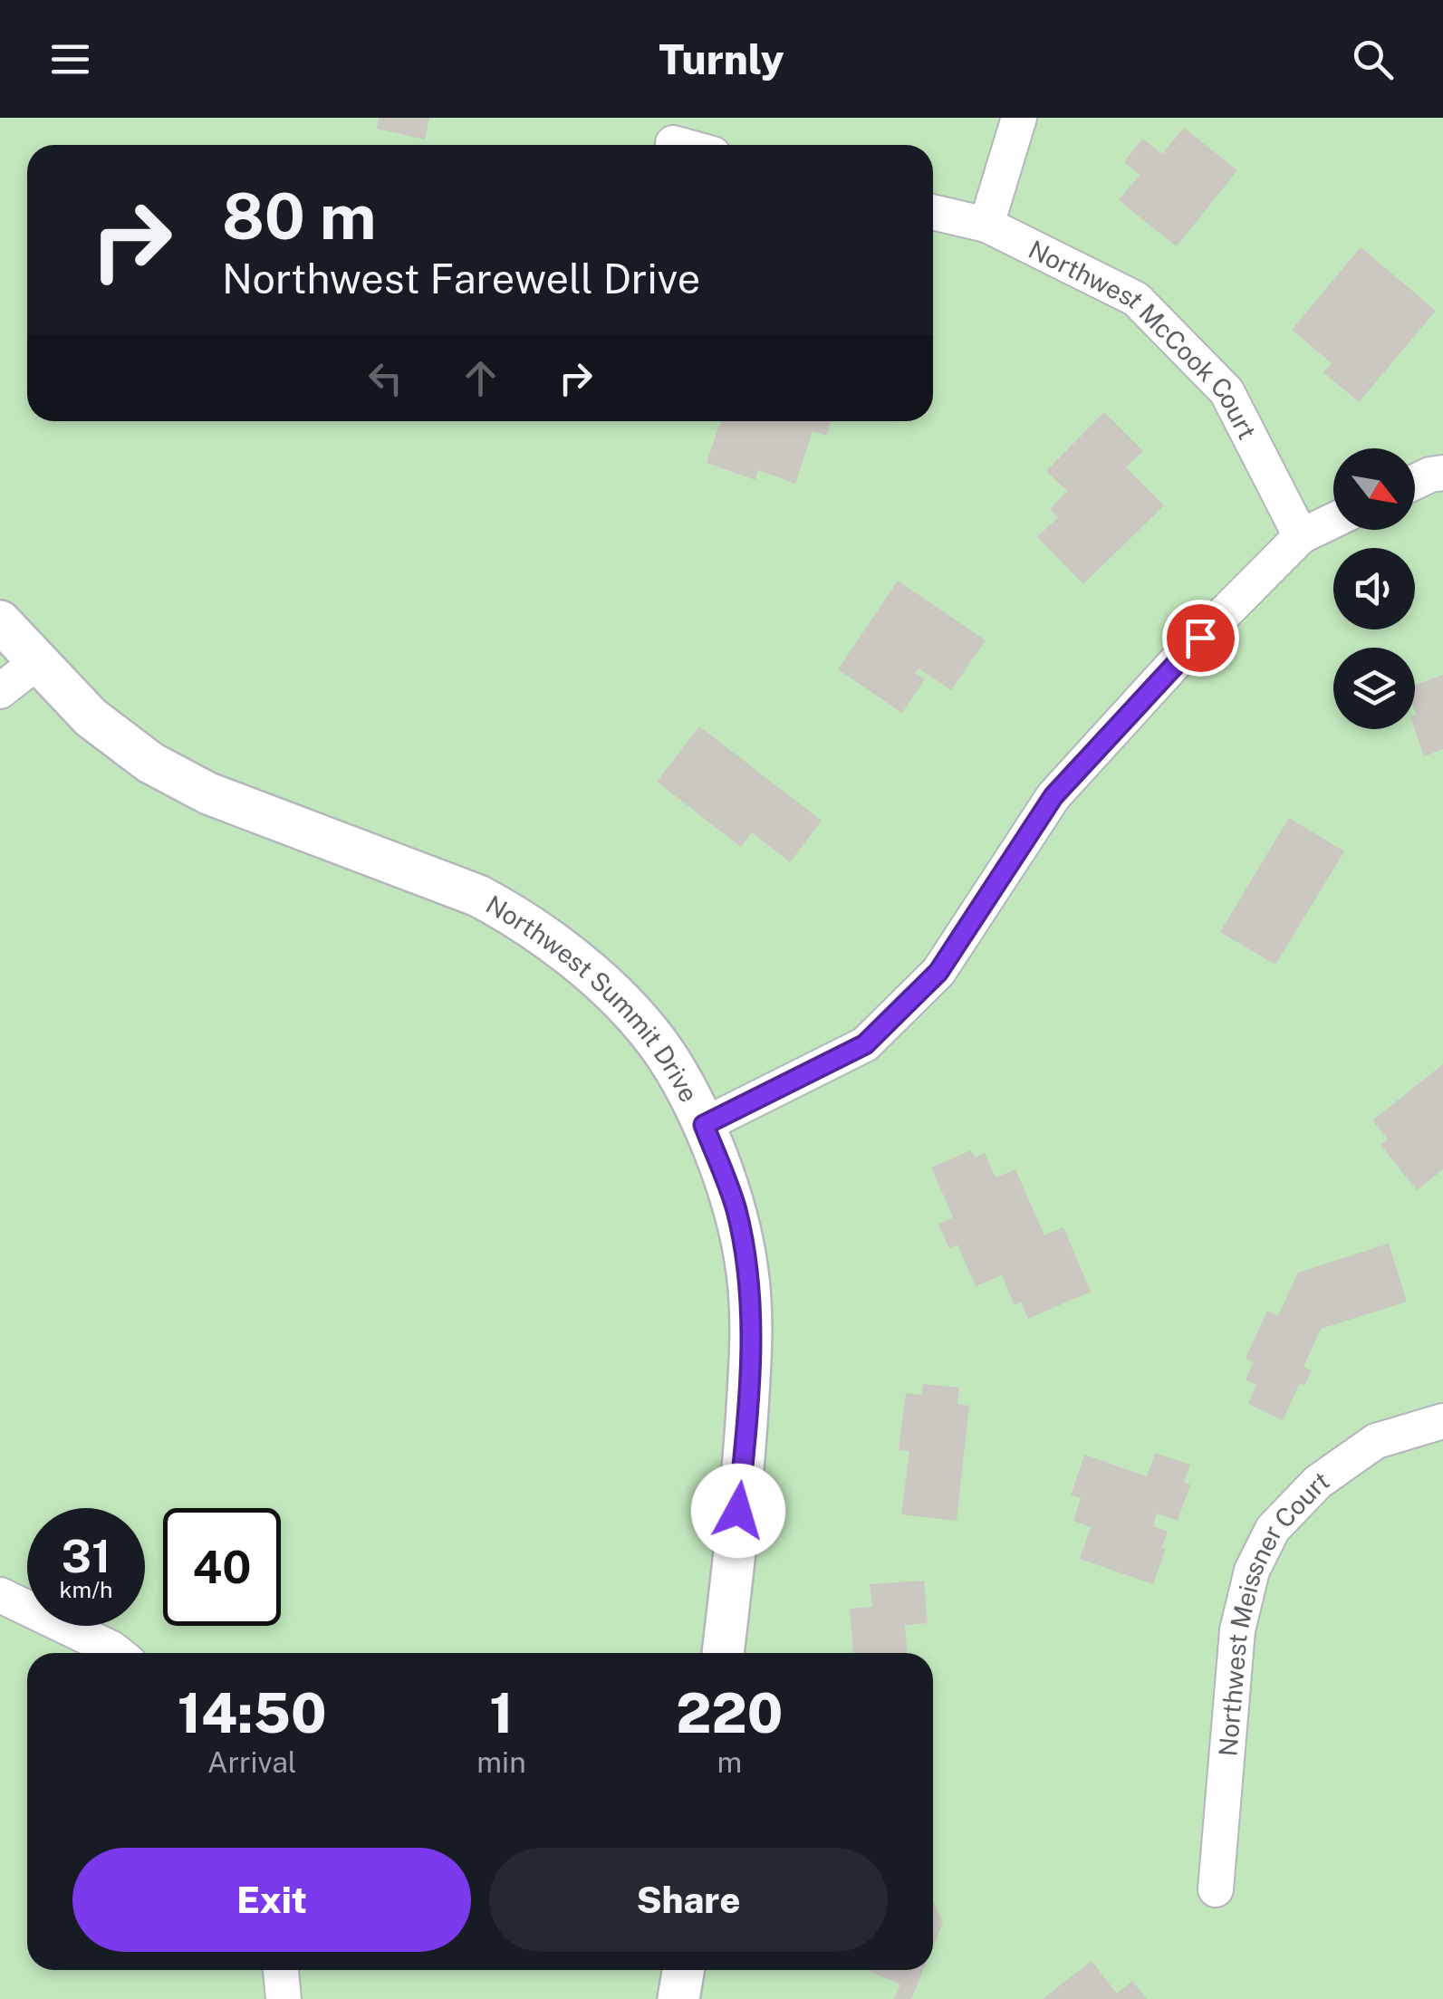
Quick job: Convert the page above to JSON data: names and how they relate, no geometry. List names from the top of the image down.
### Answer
{
  "streets": {
    "street": ["Northwest McCook Court", "Northwest Summit Drive", "Northwest Meissner Court"]
  },
  "north": "bottom right",
  "page": {
    "header": "Turnly",
    "turn": ["80 m", "Northwest Farewell Drive"],
    "speed": "31 km/h",
    "limit": "40",
    "eta": [
      "14:50",
      "Arrival",
      "1",
      "min",
      "220",
      "m"
    ],
    "buttons": ["Exit", "Share"]
  }
}
